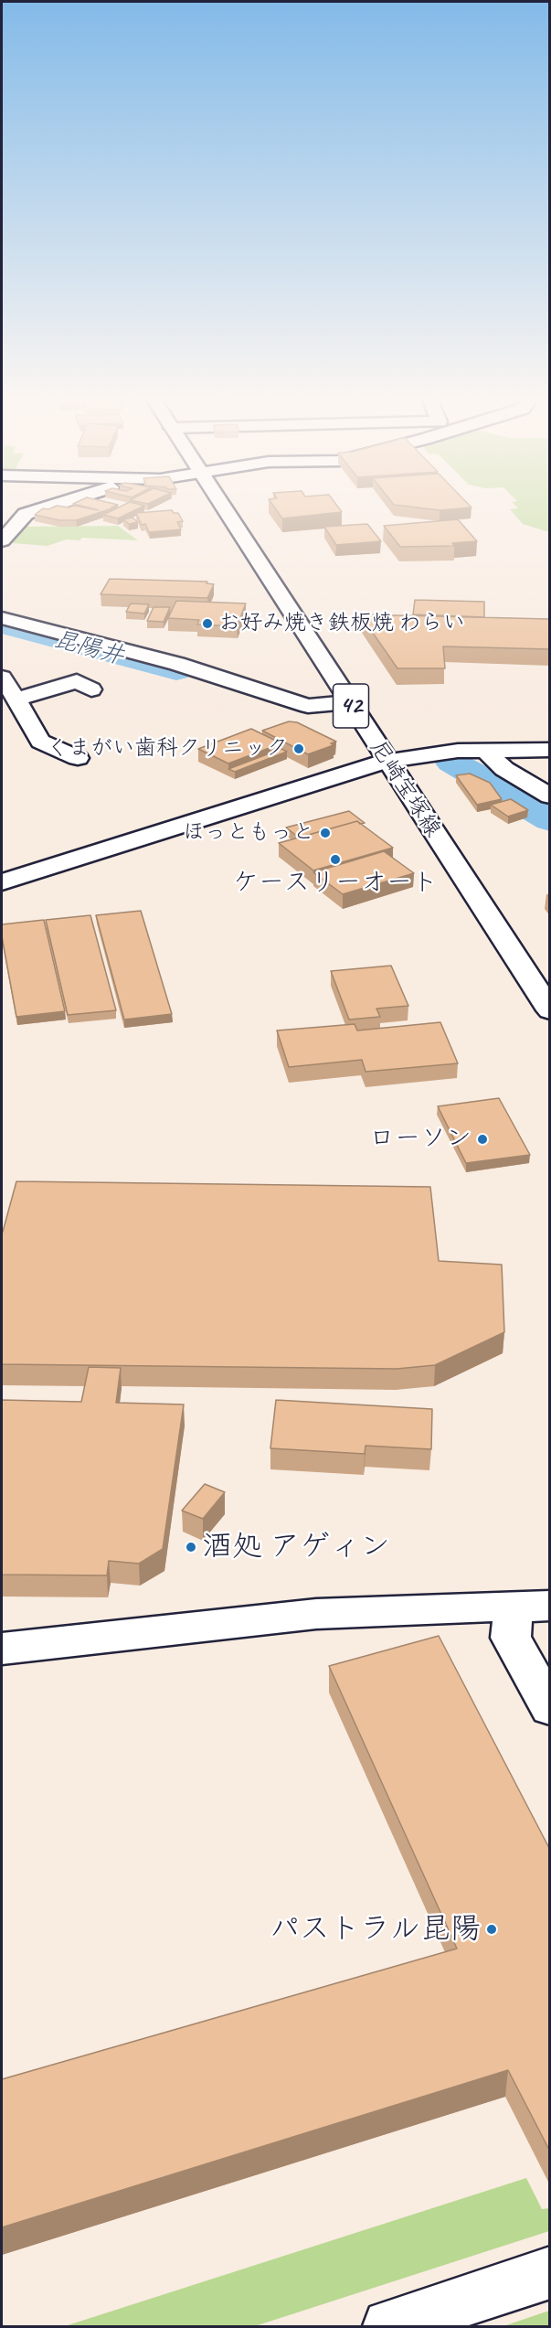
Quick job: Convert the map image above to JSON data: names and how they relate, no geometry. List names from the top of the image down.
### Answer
{
  "streets": {
    "street": ["42", "尼崎宝塚線"]
  },
  "water": ["昆陽井"],
  "places": [
    "お好み焼き鉄板焼 わらい",
    "くまがい歯科クリニック",
    "ほっともっと",
    "ケースリーオート",
    "ローソン",
    "酒処 アゲィン",
    "パストラル昆陽"
  ]
}
